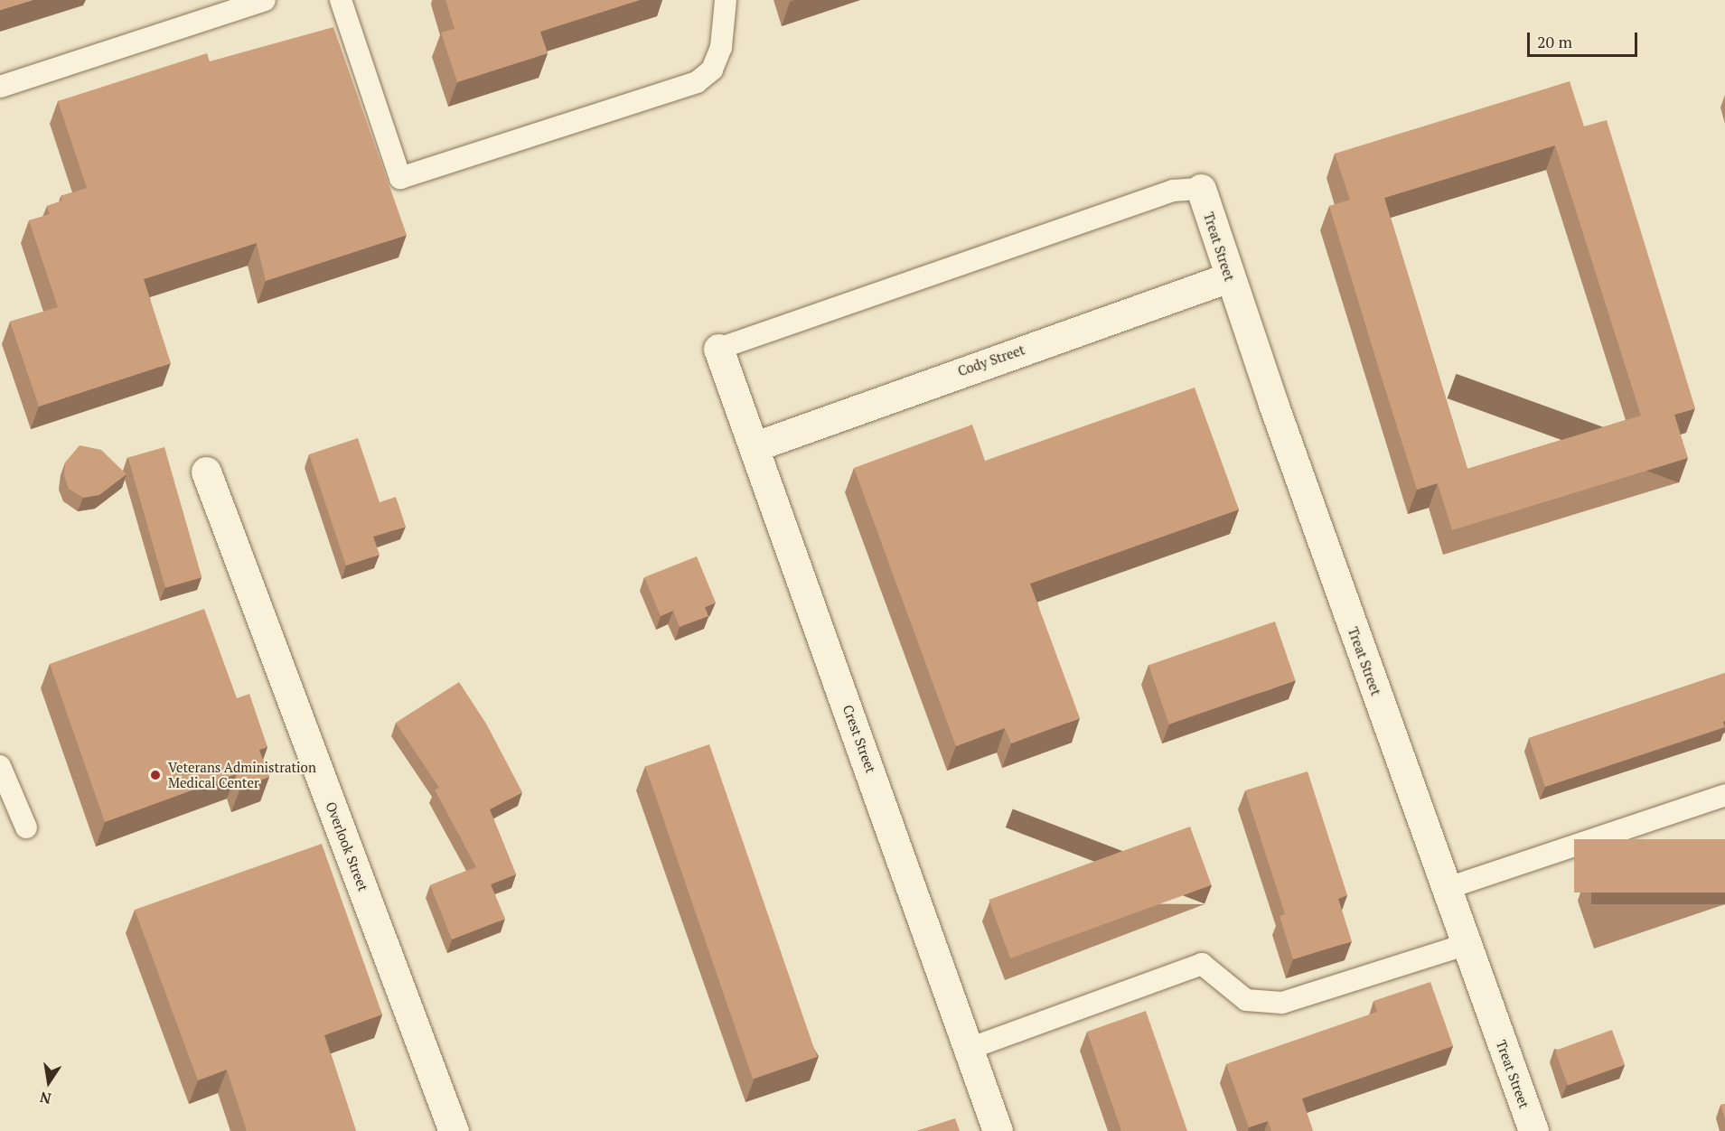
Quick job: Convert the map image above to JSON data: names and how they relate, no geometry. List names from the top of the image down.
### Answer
{
  "streets": {
    "street": [
      "Treat Street",
      "Cody Street",
      "Crest Street",
      "Overlook Street"
    ]
  },
  "crossings": [
    ["Treat Street", "Cody Street"],
    ["Cody Street", "Crest Street"]
  ],
  "places": ["Veterans Administration Medical Center"],
  "scale_bar": "20 m",
  "north": "bottom"
}
